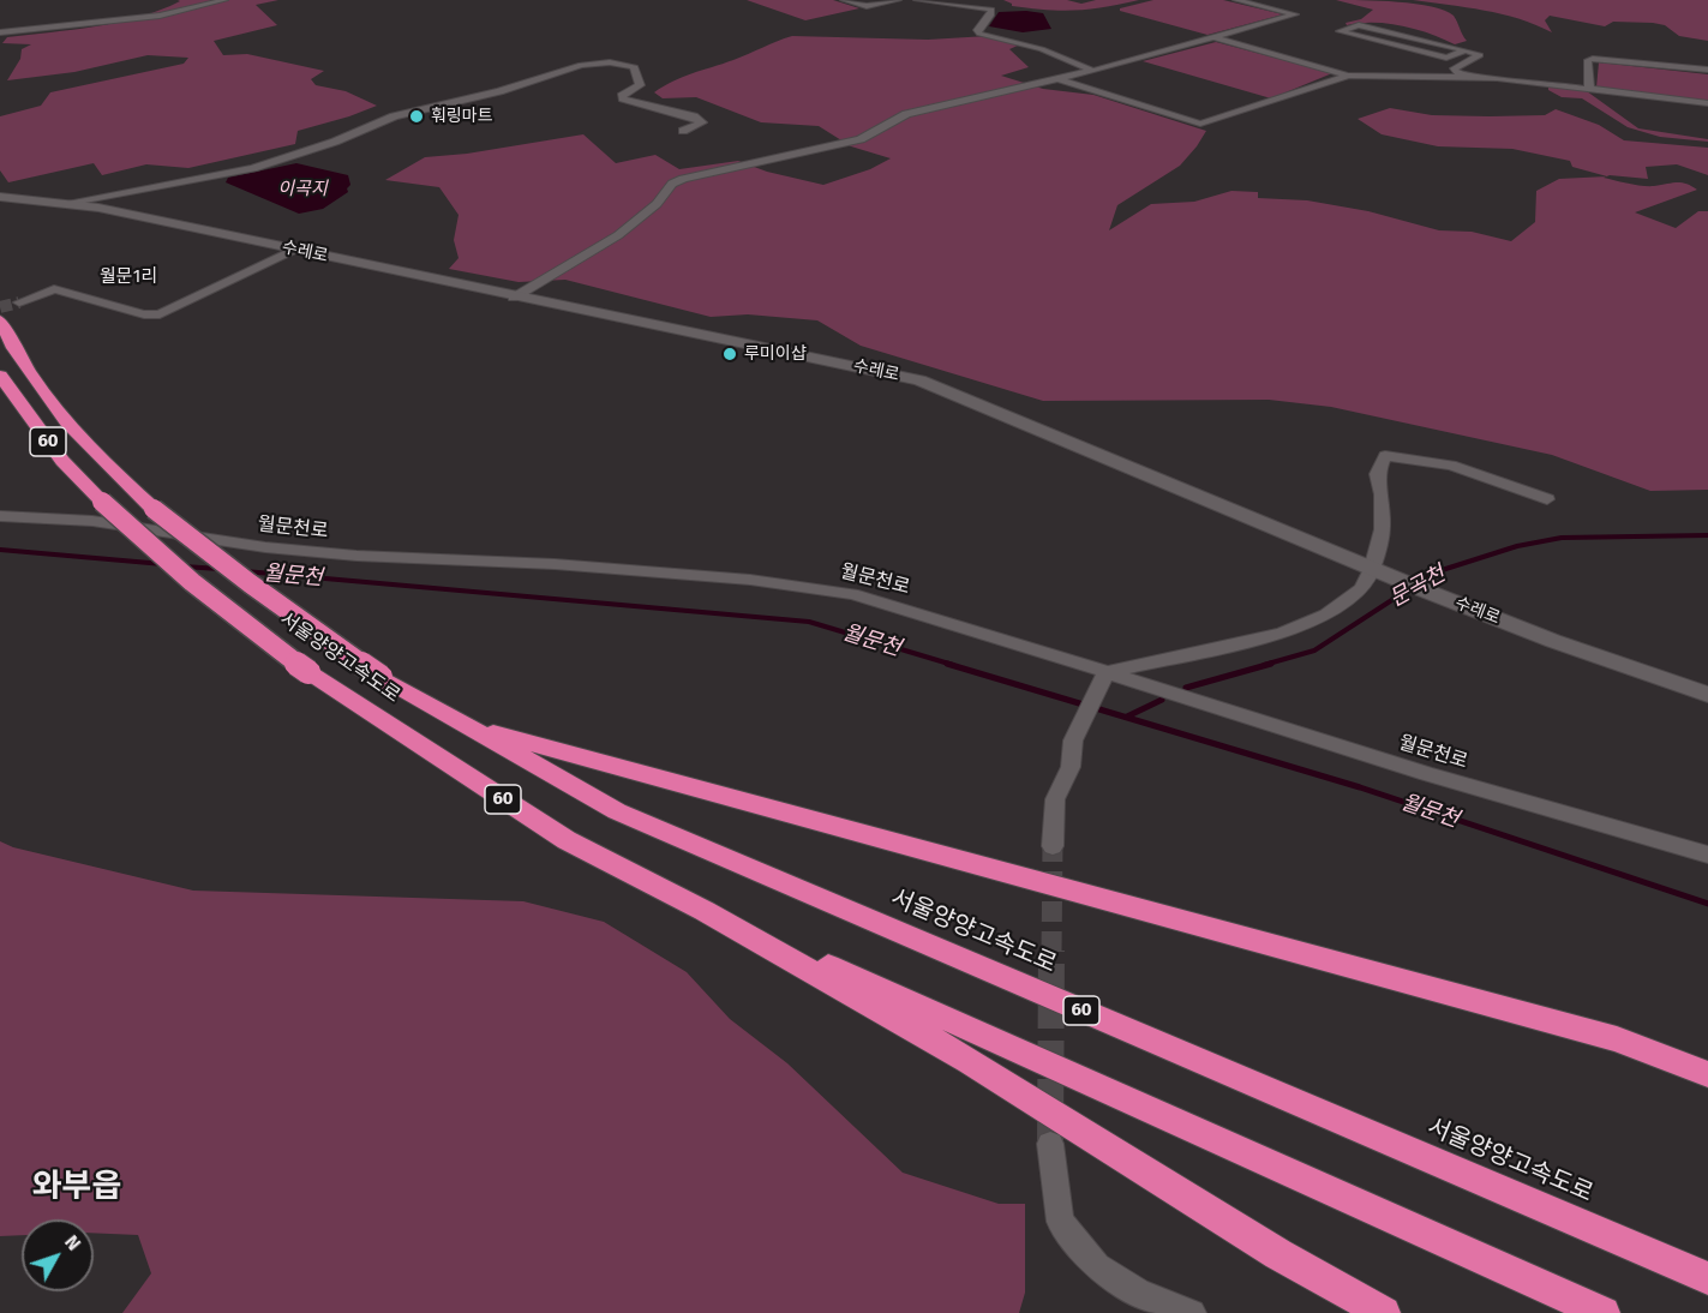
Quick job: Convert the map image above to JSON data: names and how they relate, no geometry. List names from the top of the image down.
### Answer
{
  "streets": {
    "highway": ["60", "서울양양고속도로"],
    "main road": ["수레로"],
    "street": ["월문천로"]
  },
  "districts": ["월문1리", "와부읍"],
  "water": ["이곡지", "월문천", "문곡천"],
  "places": ["훠링마트", "루미이샵"],
  "north": "top right"
}
